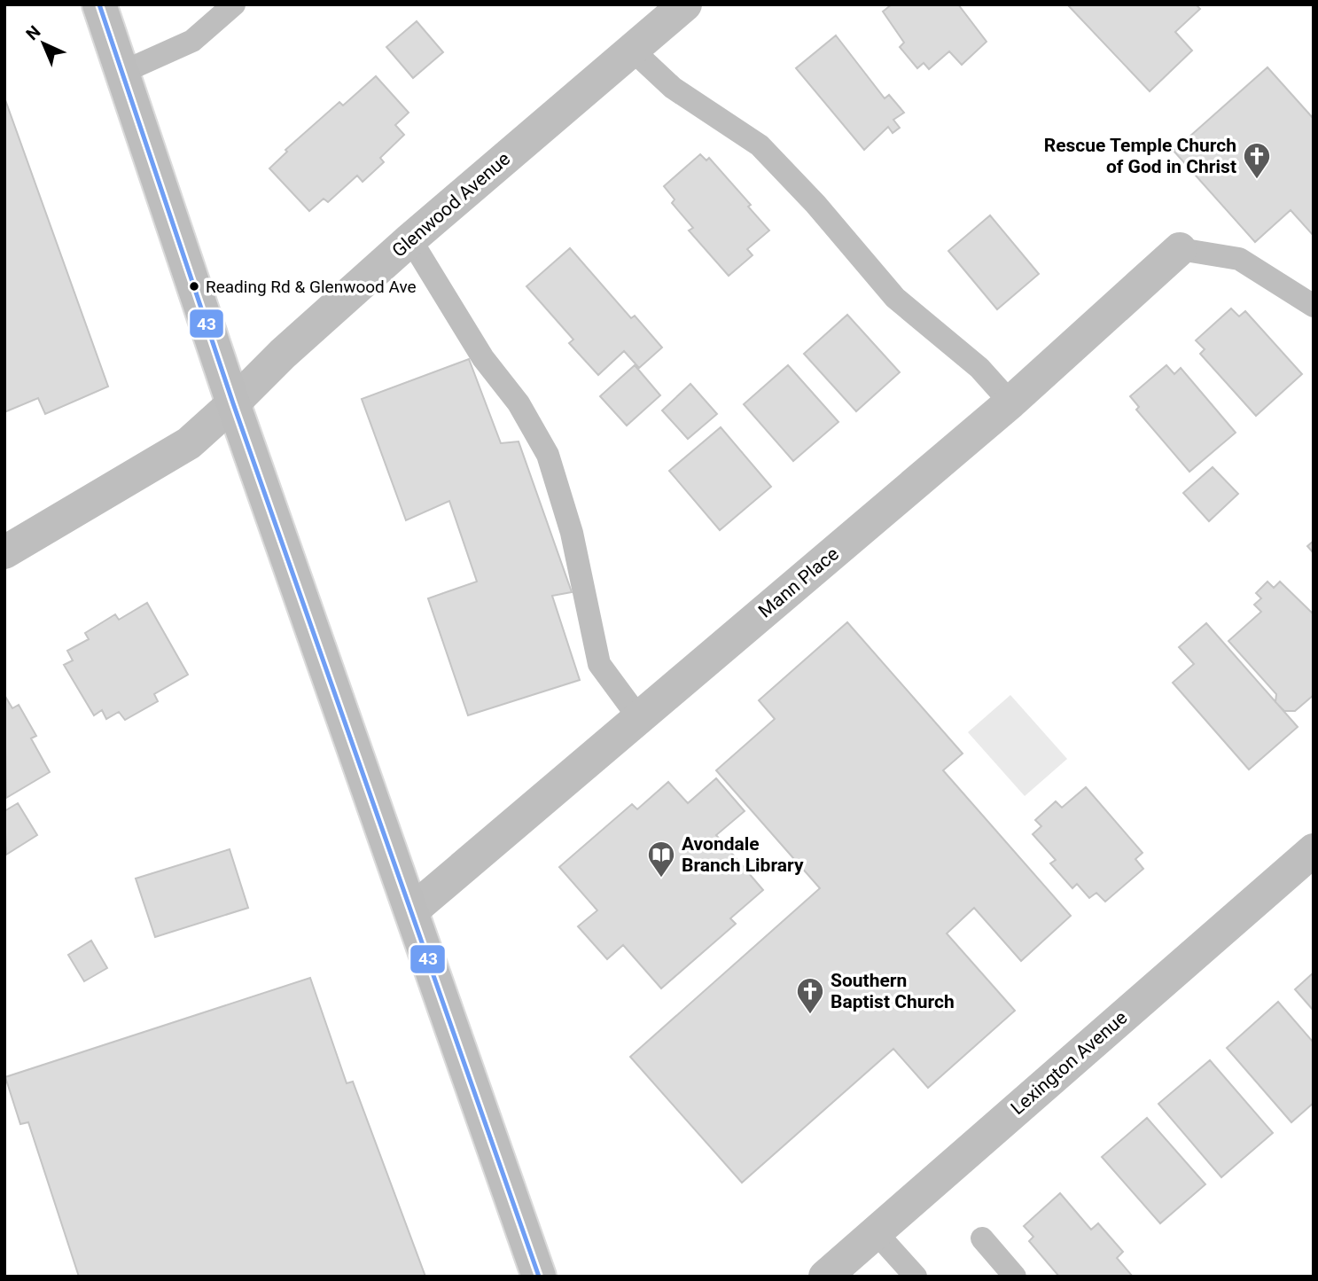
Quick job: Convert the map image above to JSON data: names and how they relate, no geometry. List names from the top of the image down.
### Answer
{
  "streets": {
    "street": ["Glenwood Avenue", "Mann Place", "Lexington Avenue"]
  },
  "places": {
    "church": ["Rescue Temple Church of God in Christ", "Southern Baptist Church"],
    "other": ["Reading Rd & Glenwood Ave"],
    "library": ["Avondale Branch Library"]
  },
  "lines": ["transit line 43"],
  "north": "top left"
}
